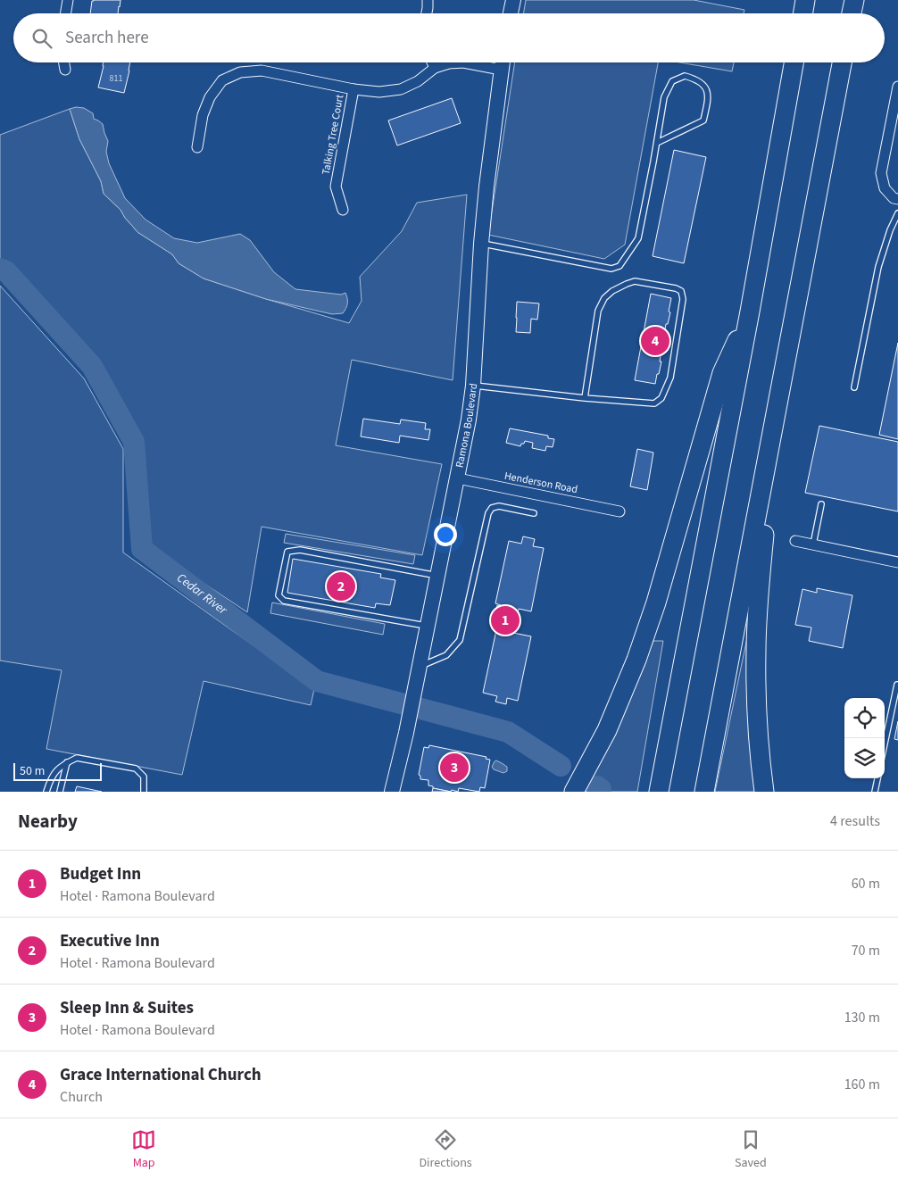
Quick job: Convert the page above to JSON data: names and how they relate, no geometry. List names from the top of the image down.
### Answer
{
  "streets": {
    "street": ["Talking Tree Court", "Ramona Boulevard", "Henderson Road"]
  },
  "crossings": [
    ["Ramona Boulevard", "Henderson Road"]
  ],
  "water": ["Cedar River"],
  "house_numbers": ["811"],
  "scale_bar": "50 m",
  "page": {
    "search": "Search here",
    "pins": [
      "4",
      "2",
      "1",
      "3"
    ],
    "scale": "50 m",
    "heading": ["Nearby", "4 results"],
    "list": [
      {
        "mark": "1",
        "name": "Budget Inn",
        "note": "Hotel · Ramona Boulevard",
        "value": "60 m"
      },
      {
        "mark": "2",
        "name": "Executive Inn",
        "note": "Hotel · Ramona Boulevard",
        "value": "70 m"
      },
      {
        "mark": "3",
        "name": "Sleep Inn & Suites",
        "note": "Hotel · Ramona Boulevard",
        "value": "130 m"
      },
      {
        "mark": "4",
        "name": "Grace International Church",
        "note": "Church",
        "value": "160 m"
      }
    ],
    "nav": ["Map", "Directions", "Saved"]
  }
}
